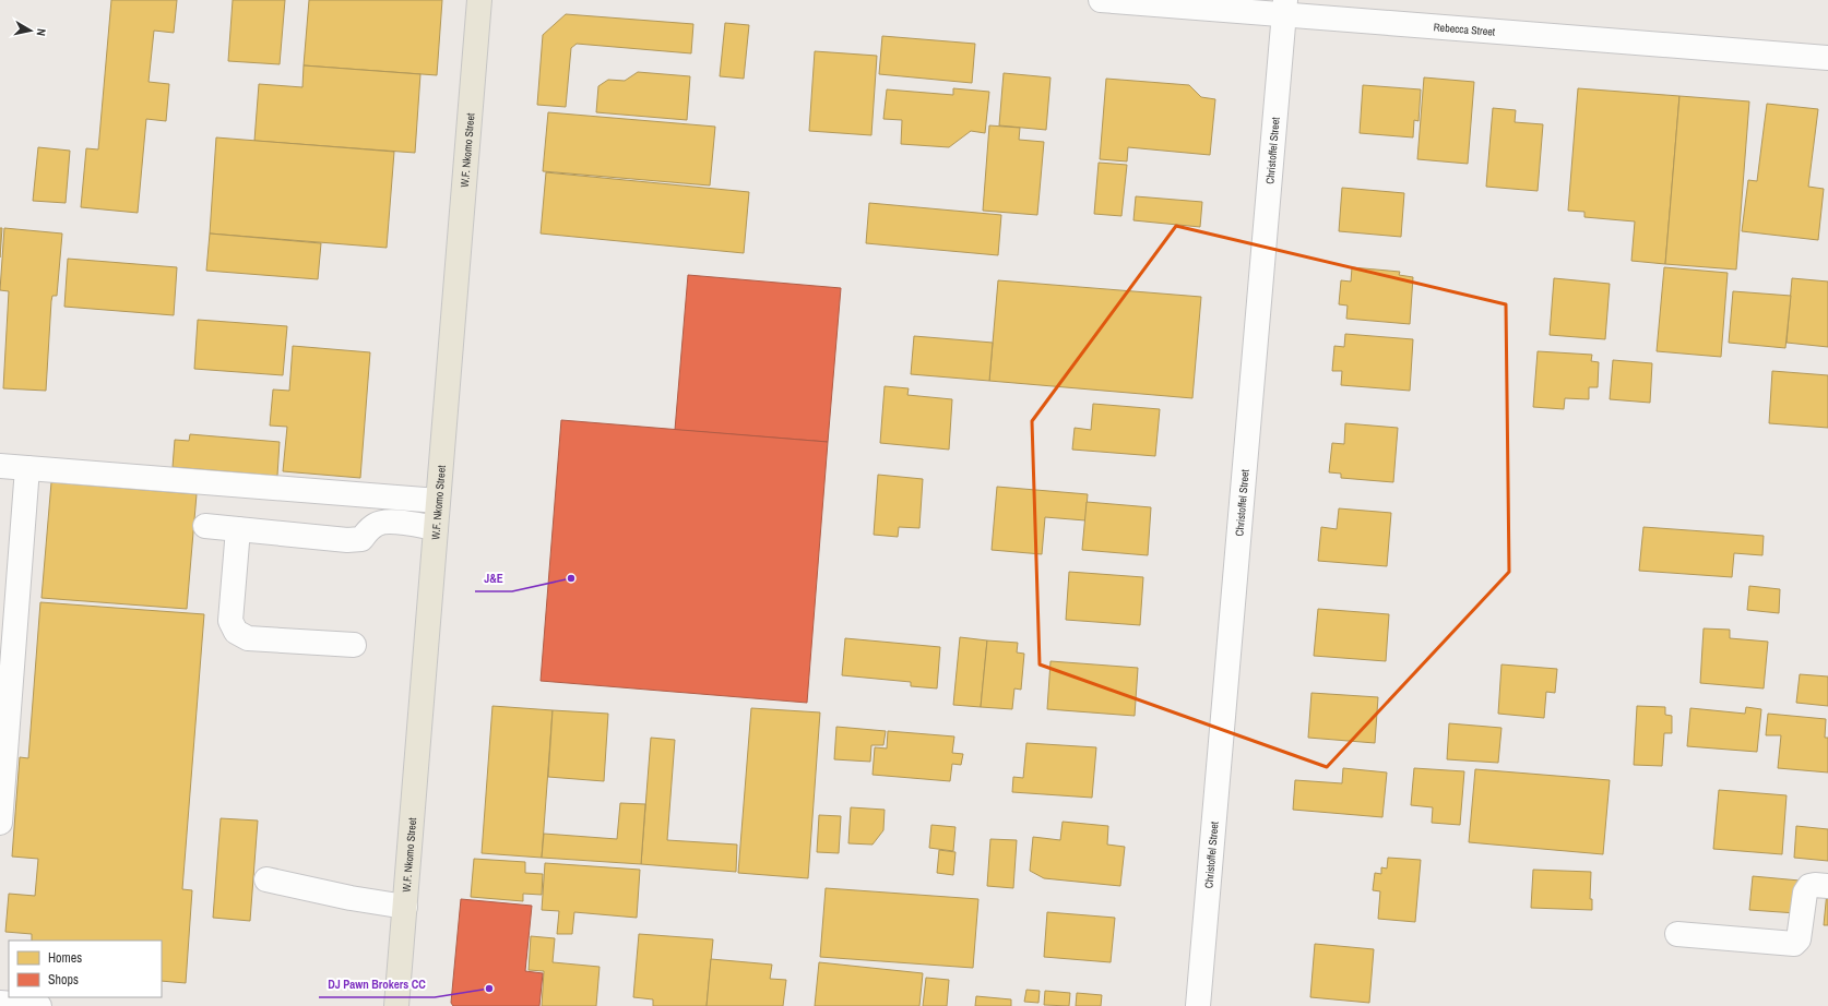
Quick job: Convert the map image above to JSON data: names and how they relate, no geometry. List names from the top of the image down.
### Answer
{
  "streets": {
    "main road": ["W.F. Nkomo Street"],
    "street": ["Rebecca Street", "Christoffel Street"]
  },
  "crossings": [
    ["Rebecca Street", "Christoffel Street"]
  ],
  "places": ["J&E", "DJ Pawn Brokers CC"],
  "legend": ["Homes", "Shops"],
  "north": "right"
}
